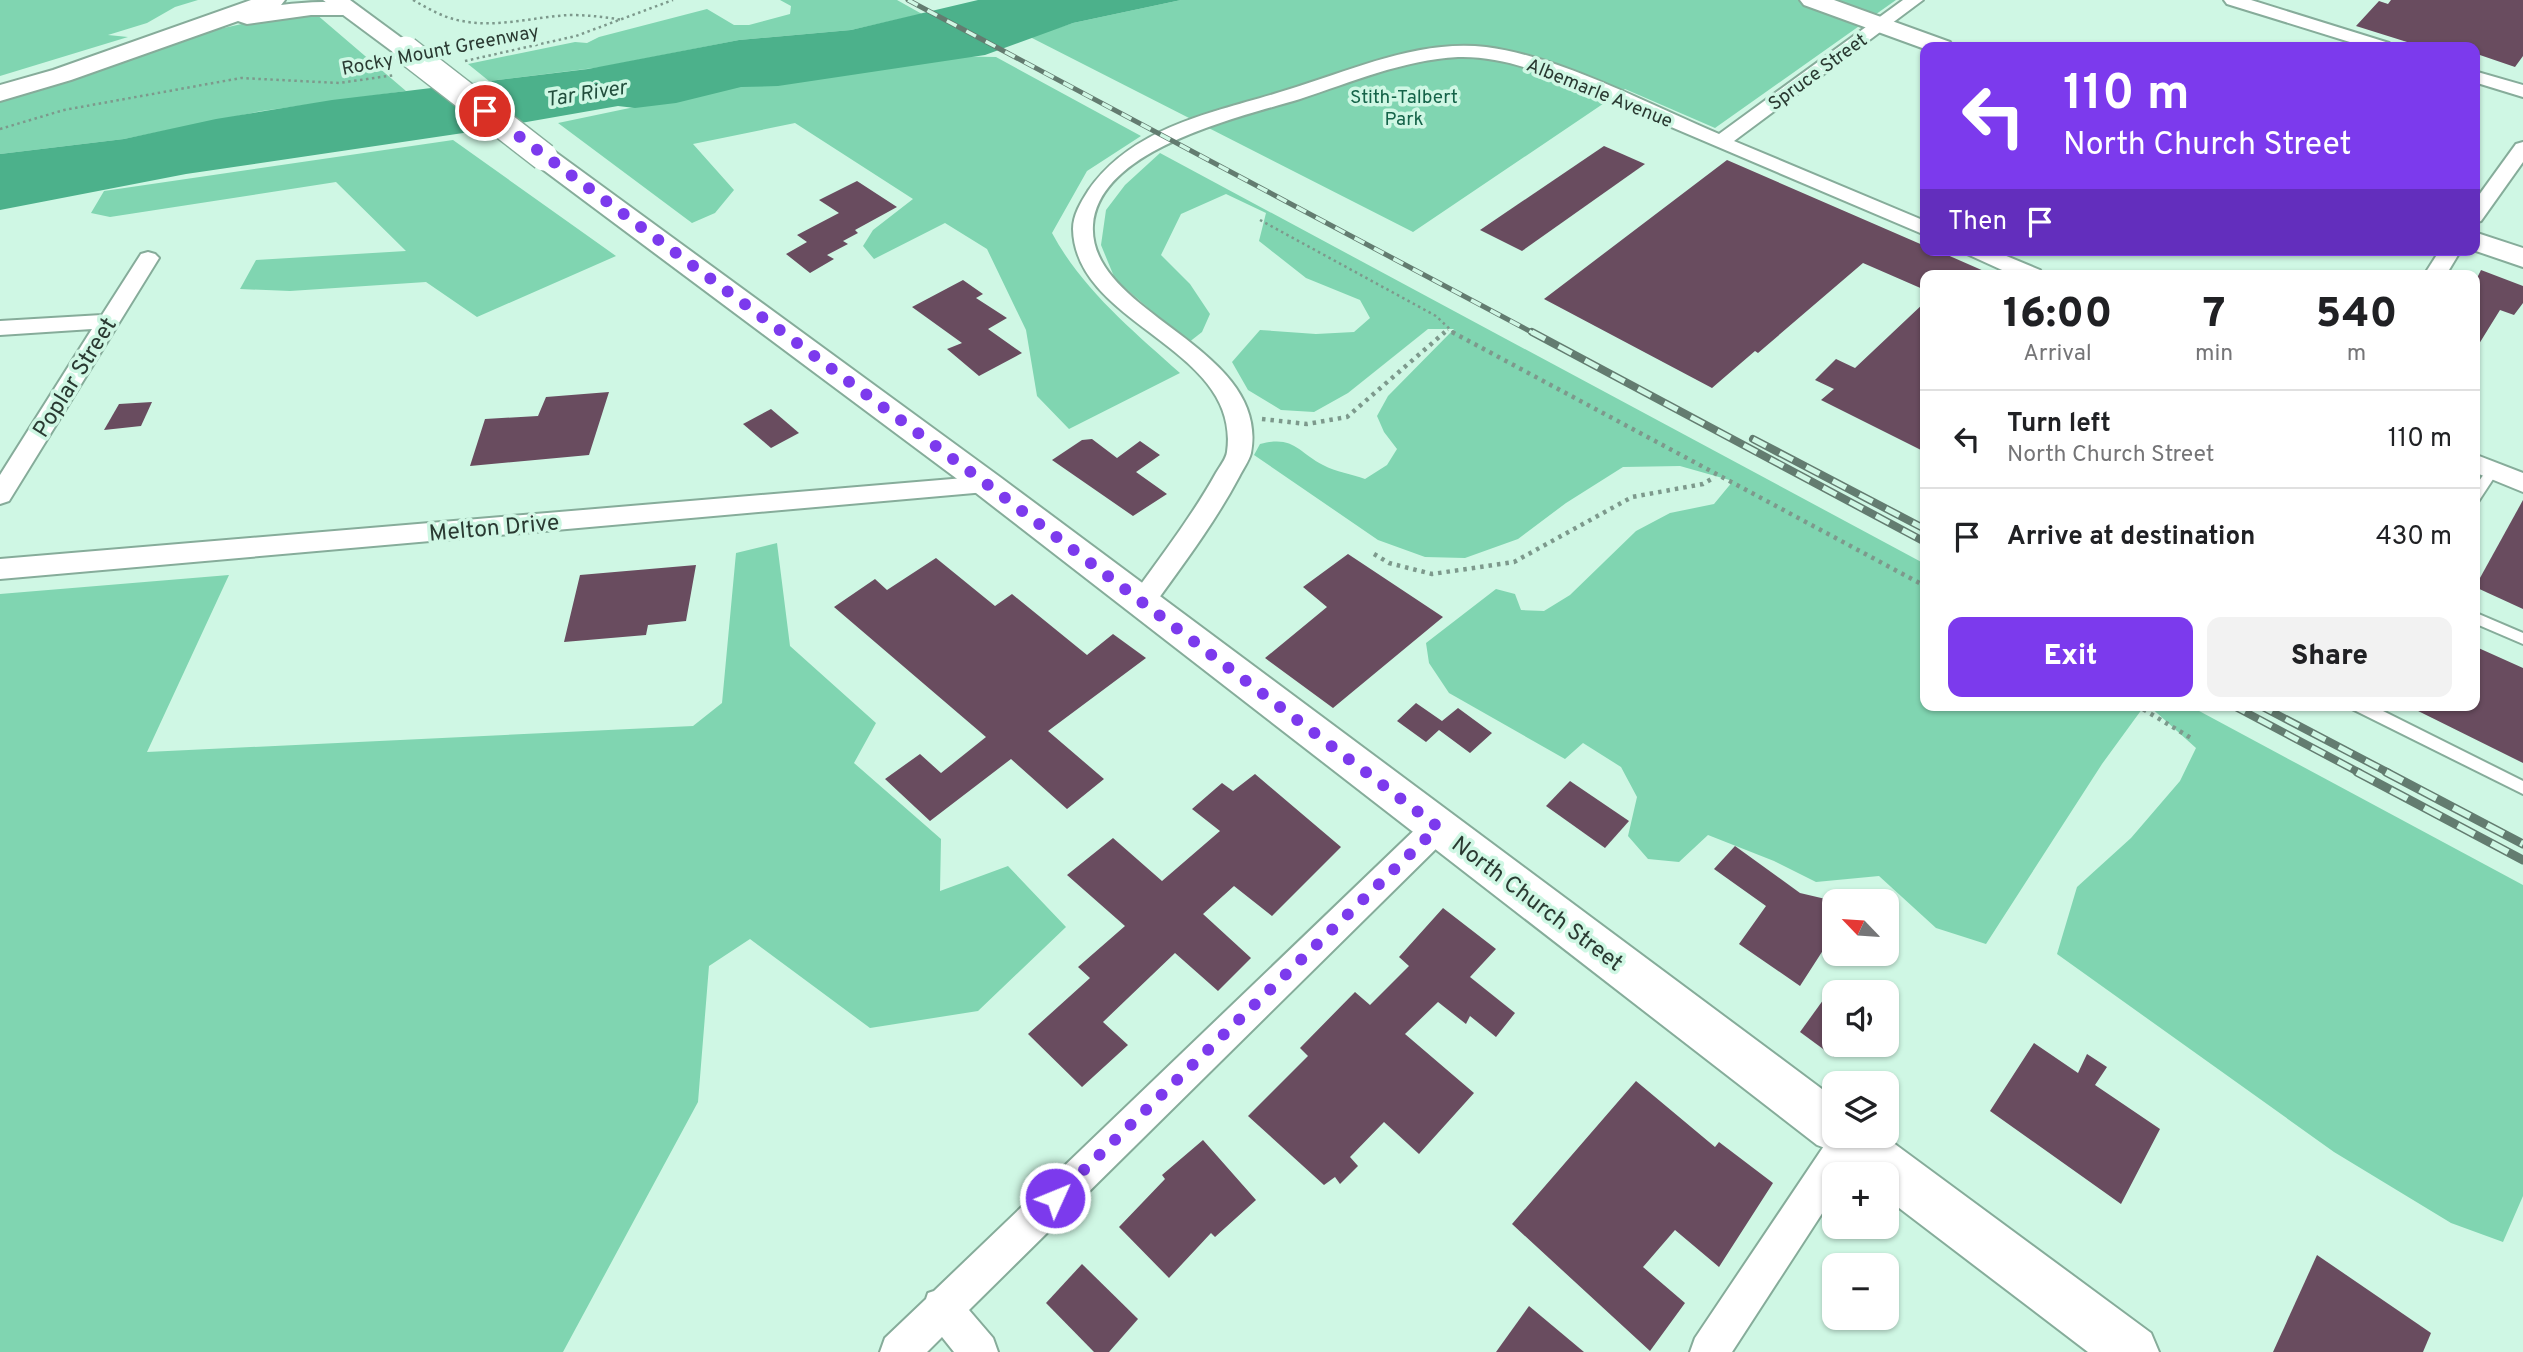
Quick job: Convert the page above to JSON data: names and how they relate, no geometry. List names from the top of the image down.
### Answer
{
  "streets": {
    "main road": ["North Church Street"],
    "street": [
      "Spruce Street",
      "Albemarle Avenue",
      "Poplar Street",
      "Melton Drive"
    ],
    "path": ["Rocky Mount Greenway"]
  },
  "crossings": [
    ["Rocky Mount Greenway", "North Church Street"],
    ["Spruce Street", "Albemarle Avenue"],
    ["Melton Drive", "North Church Street"]
  ],
  "water": ["Tar River"],
  "parks": ["Stith-Talbert Park"],
  "north": "top left",
  "page": {
    "turn": ["110 m", "North Church Street"],
    "then": "Then",
    "eta": [
      "16:00",
      "Arrival",
      "7",
      "min",
      "540",
      "m"
    ],
    "list": [
      {
        "name": "Turn left",
        "note": "North Church Street",
        "value": "110 m"
      },
      {
        "name": "Arrive at destination",
        "value": "430 m"
      }
    ],
    "buttons": ["Exit", "Share"],
    "map_buttons": ["+", "−"]
  }
}
